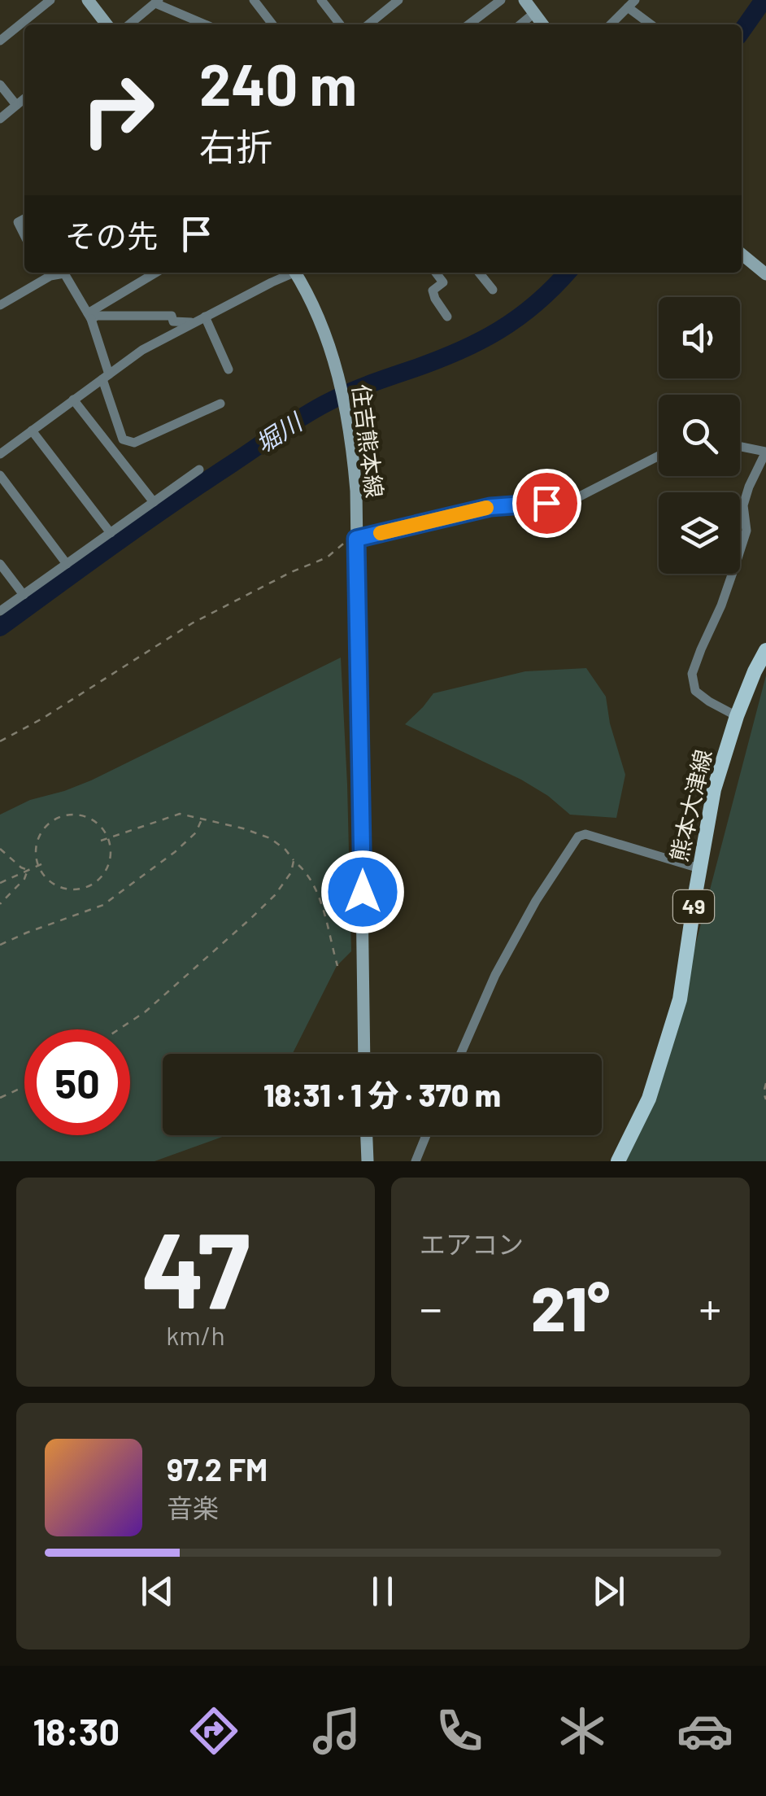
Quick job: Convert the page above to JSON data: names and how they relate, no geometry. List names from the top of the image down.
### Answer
{
  "streets": {
    "main road": ["住吉熊本線", "熊本大津線", "49"]
  },
  "water": ["堀川"],
  "page": {
    "turn": ["240 m", "右折"],
    "then": "その先",
    "limit": "50",
    "trip": "18:31 · 1 分 · 370 m",
    "tile": [
      ["47", "km/h"],
      "エアコン"
    ],
    "heat": ["−", "21°", "+"],
    "song": ["97.2 FM", "音楽"],
    "tabs": "18:30"
  }
}
